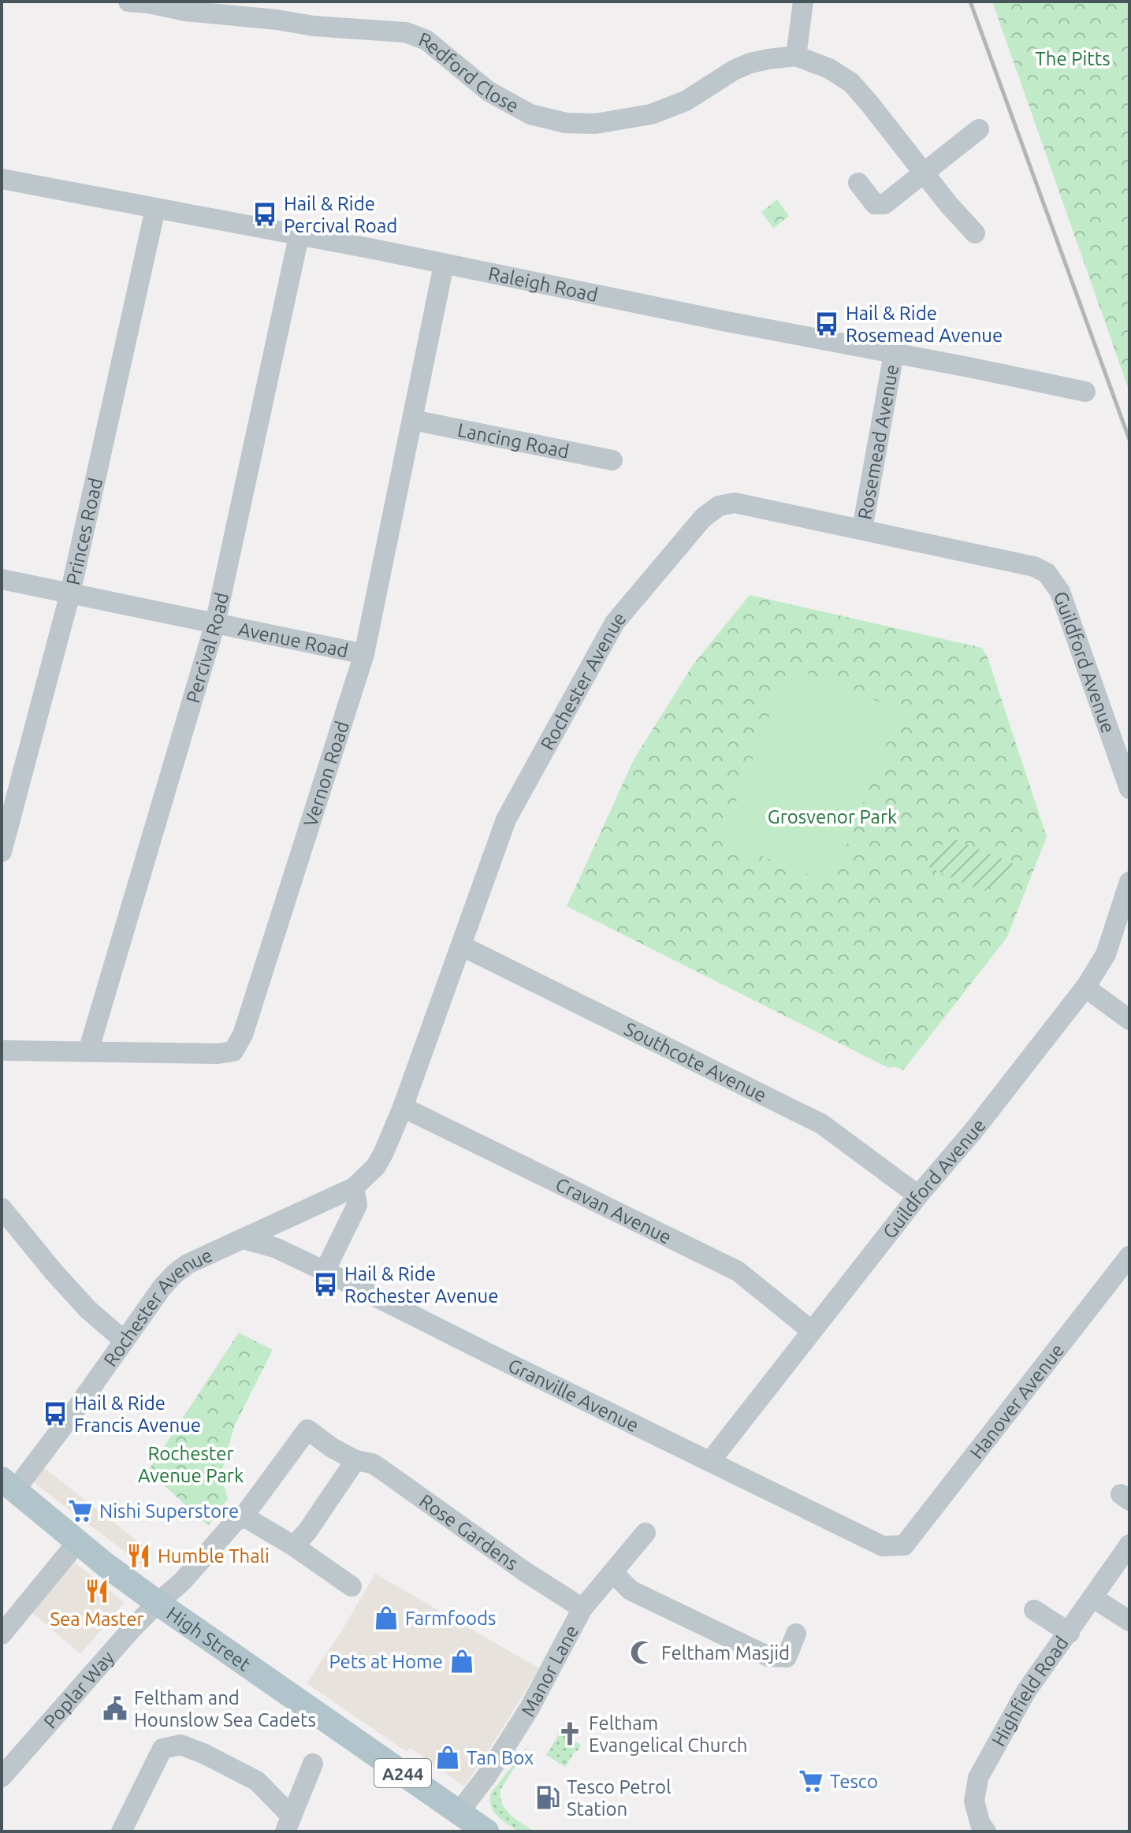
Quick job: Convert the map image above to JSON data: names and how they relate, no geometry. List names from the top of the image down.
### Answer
{
  "streets": {
    "main road": ["High Street", "A244"],
    "street": [
      "Redford Close",
      "Raleigh Road",
      "Lancing Road",
      "Rosemead Avenue",
      "Princes Road",
      "Avenue Road",
      "Percival Road",
      "Guildford Avenue",
      "Rochester Avenue",
      "Vernon Road",
      "Southcote Avenue",
      "Cravan Avenue",
      "Granville Avenue",
      "Hanover Avenue",
      "Rose Gardens",
      "Manor Lane",
      "Poplar Way",
      "Highfield Road"
    ]
  },
  "crossings": [
    ["Raleigh Road", "Rosemead Avenue"],
    ["Raleigh Road", "Princes Road"],
    ["Raleigh Road", "Percival Road"],
    ["Raleigh Road", "Vernon Road"],
    ["Lancing Road", "Vernon Road"],
    ["Rosemead Avenue", "Rochester Avenue"],
    ["Princes Road", "Avenue Road"],
    ["Avenue Road", "Percival Road"],
    ["Avenue Road", "Vernon Road"],
    ["Percival Road", "Vernon Road"],
    ["Guildford Avenue", "Rochester Avenue"],
    ["Guildford Avenue", "Southcote Avenue"],
    ["Guildford Avenue", "Cravan Avenue"],
    ["Guildford Avenue", "Granville Avenue"],
    ["Rochester Avenue", "Southcote Avenue"],
    ["Rochester Avenue", "Cravan Avenue"],
    ["Rochester Avenue", "Granville Avenue"],
    ["Rochester Avenue", "High Street"],
    ["Granville Avenue", "Hanover Avenue"],
    ["Rose Gardens", "High Street"],
    ["Rose Gardens", "Manor Lane"],
    ["Rose Gardens", "Poplar Way"],
    ["High Street", "Manor Lane"],
    ["High Street", "Poplar Way"]
  ],
  "parks": ["The Pitts", "Grosvenor Park", "Rochester Avenue Park"],
  "places": {
    "bus stop": [
      "Hail & Ride Percival Road",
      "Hail & Ride Rosemead Avenue",
      "Hail & Ride Rochester Avenue",
      "Hail & Ride Francis Avenue"
    ],
    "supermarket": ["Nishi Superstore", "Tesco"],
    "restaurant": ["Humble Thali", "Sea Master"],
    "shop": ["Farmfoods", "Pets at Home", "Tan Box"],
    "mosque": ["Feltham Masjid"],
    "public building": ["Feltham and Hounslow Sea Cadets"],
    "church": ["Feltham Evangelical Church"],
    "fuel station": ["Tesco Petrol Station"]
  }
}
